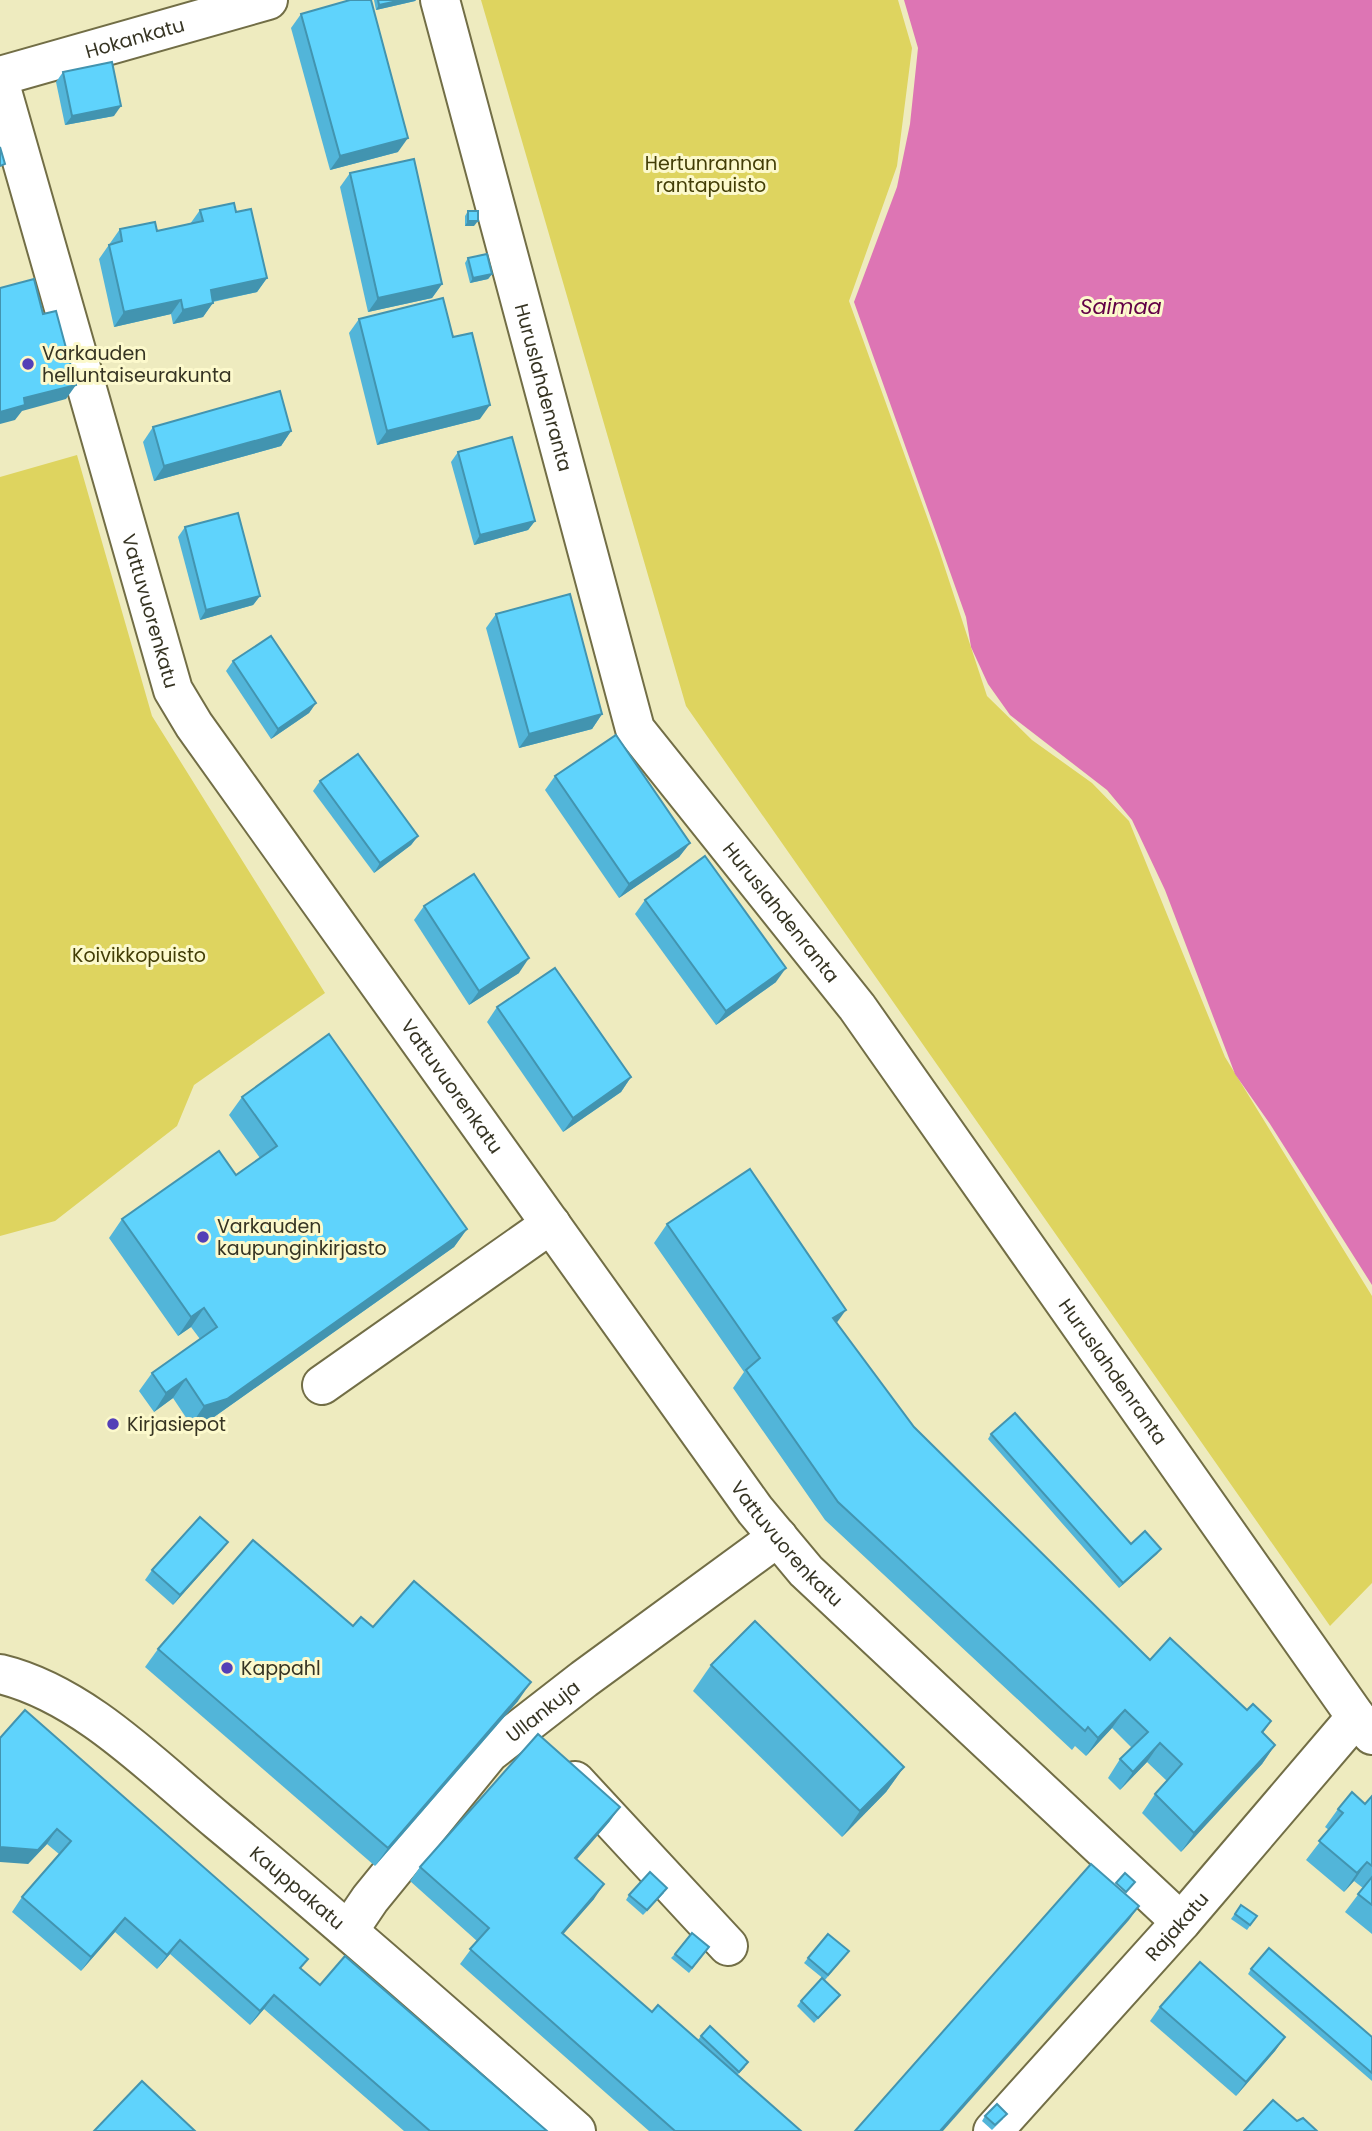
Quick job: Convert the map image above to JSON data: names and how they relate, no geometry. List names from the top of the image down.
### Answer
{
  "streets": {
    "street": [
      "Hokankatu",
      "Huruslahdenranta",
      "Vattuvuorenkatu",
      "Ullankuja",
      "Kauppakatu",
      "Rajakatu"
    ]
  },
  "crossings": [
    ["Huruslahdenranta", "Rajakatu"],
    ["Vattuvuorenkatu", "Ullankuja"],
    ["Vattuvuorenkatu", "Rajakatu"],
    ["Ullankuja", "Kauppakatu"]
  ],
  "water": ["Saimaa"],
  "parks": ["Hertunrannan rantapuisto", "Koivikkopuisto"],
  "places": [
    "Varkauden helluntaiseurakunta",
    "Varkauden kaupunginkirjasto",
    "Kirjasiepot",
    "Kappahl"
  ]
}
